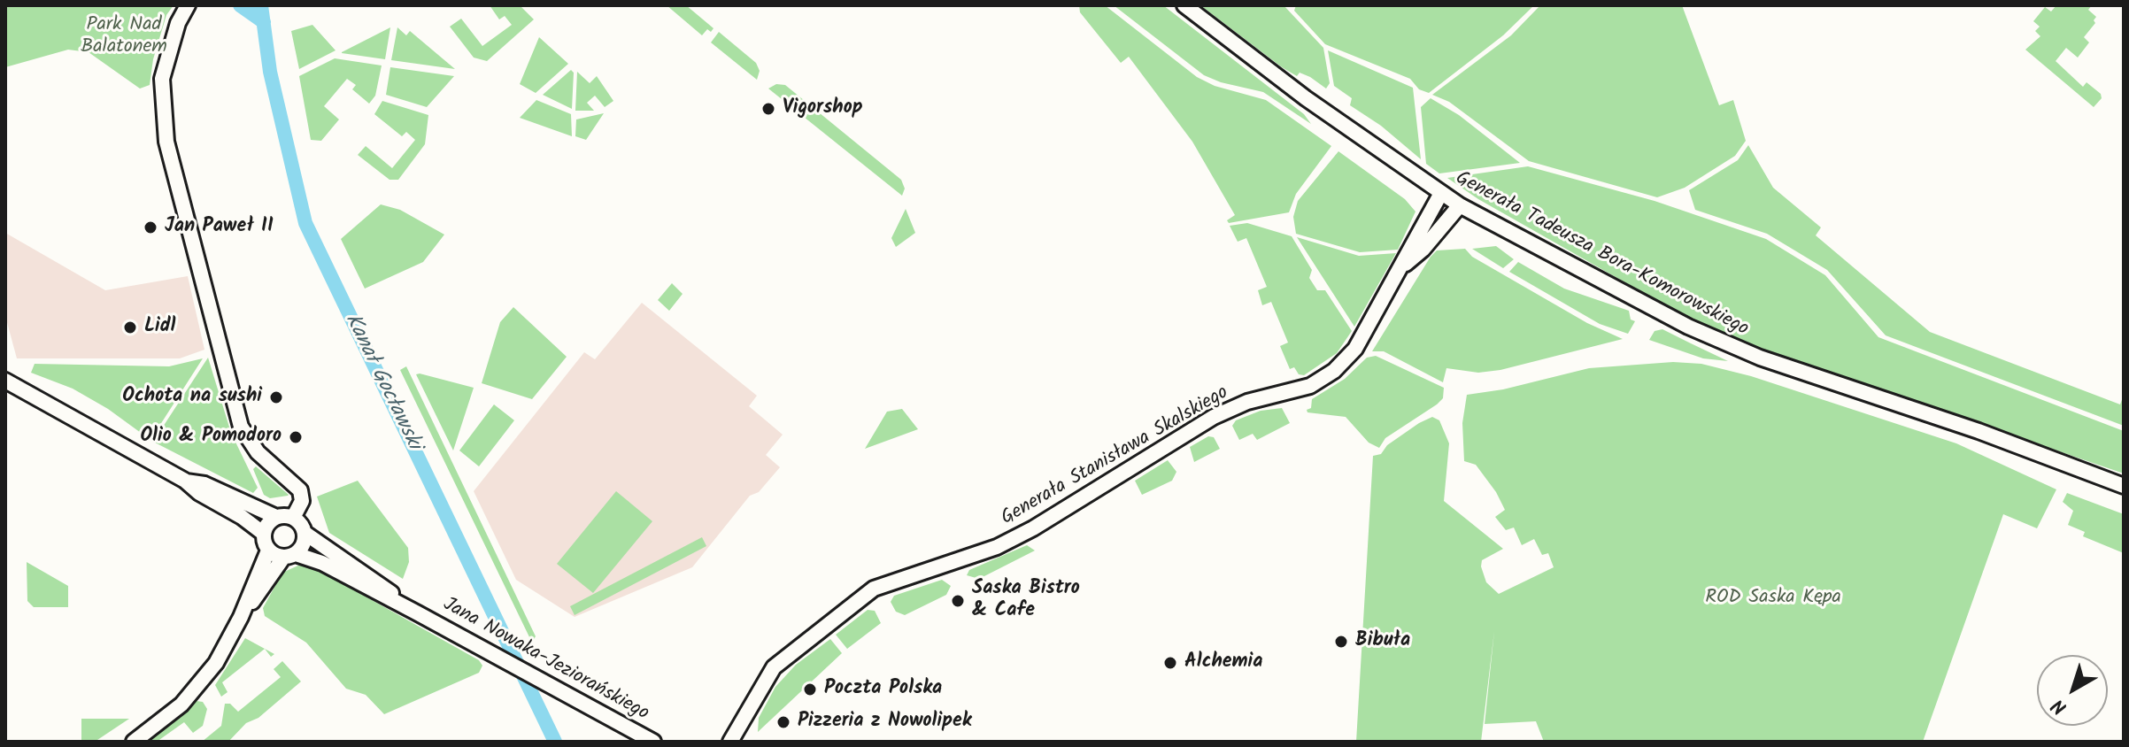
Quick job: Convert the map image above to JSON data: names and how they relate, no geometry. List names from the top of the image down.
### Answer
{
  "streets": {
    "street": ["Generała Tadeusza Bora-Komorowskiego", "Generała Stanisława Skalskiego", "Jana Nowaka-Jeziorańskiego"]
  },
  "crossings": [
    ["Generała Tadeusza Bora-Komorowskiego", "Generała Stanisława Skalskiego"]
  ],
  "water": ["Kanał Gocławski"],
  "parks": ["Park Nad Balatonem", "ROD Saska Kępa"],
  "places": [
    "Vigorshop",
    "Jan Paweł II",
    "Lidl",
    "Ochota na sushi",
    "Olio & Pomodoro",
    "Saska Bistro & Cafe",
    "Bibuła",
    "Alchemia",
    "Poczta Polska",
    "Pizzeria z Nowolipek"
  ],
  "north": "bottom left"
}
